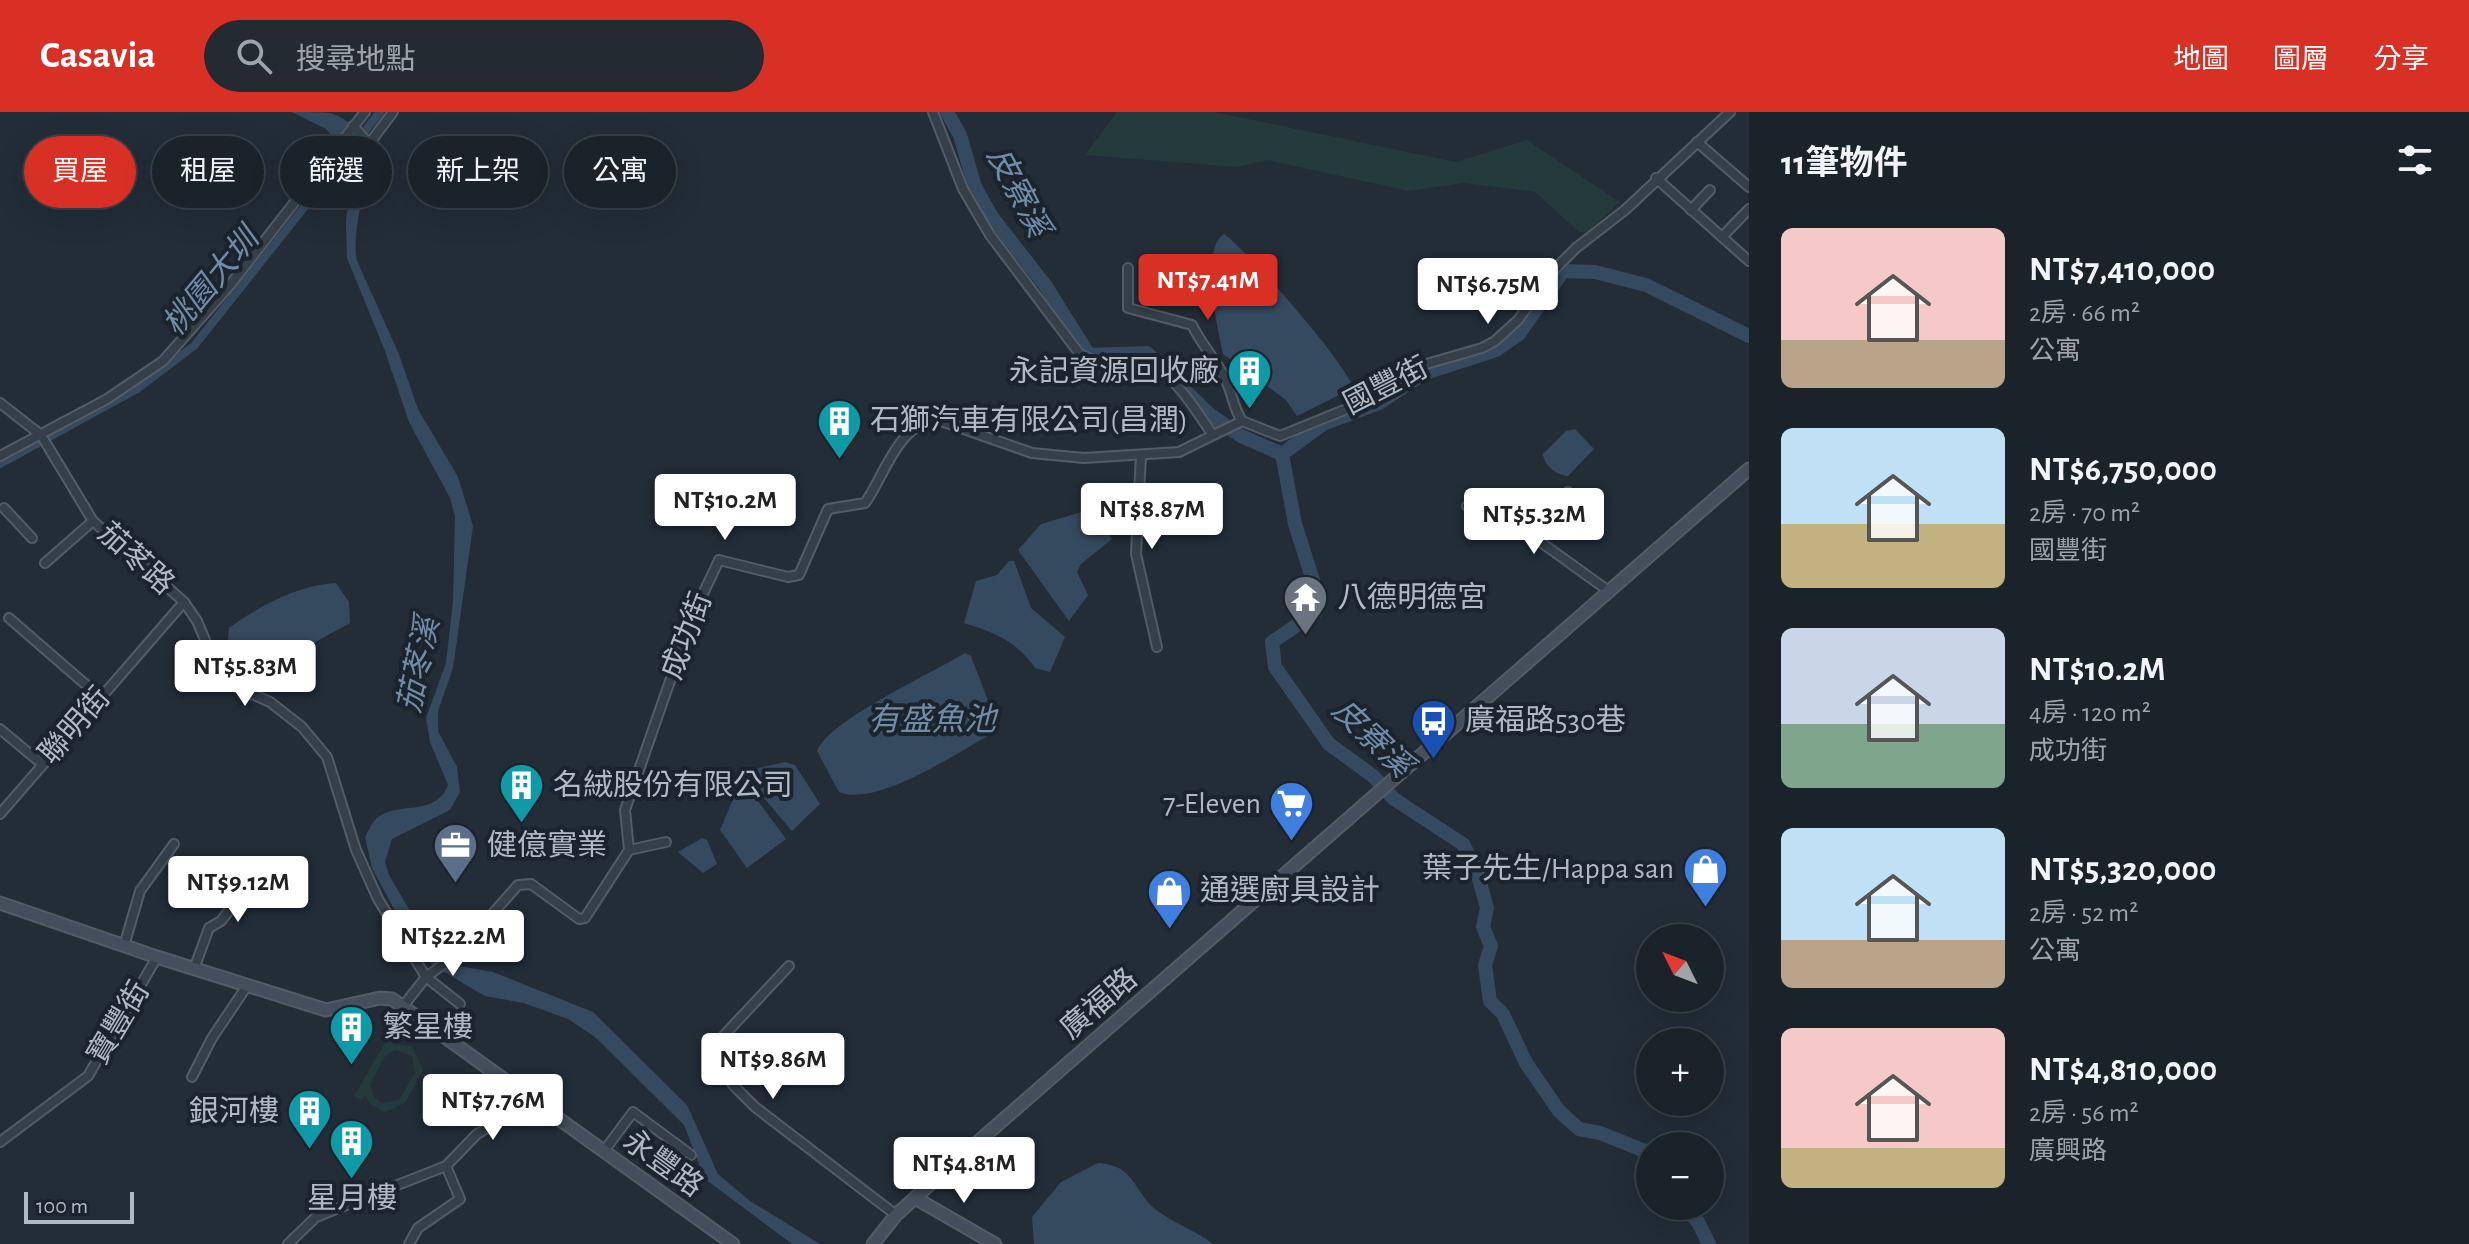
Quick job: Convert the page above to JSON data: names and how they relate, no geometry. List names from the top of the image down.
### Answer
{
  "streets": {
    "street": [
      "國豐街",
      "茄苳路",
      "成功街",
      "聯明街",
      "廣福路",
      "寶豐街",
      "永豐路"
    ]
  },
  "crossings": [
    ["國豐街", "成功街"],
    ["茄苳路", "聯明街"]
  ],
  "water": [
    "皮寮溪",
    "桃園大圳",
    "茄苳溪",
    "有盛魚池"
  ],
  "places": {
    "building": [
      "永記資源回收廠",
      "石獅汽車有限公司(昌潤)",
      "名絨股份有限公司",
      "繁星樓",
      "銀河樓",
      "星月樓"
    ],
    "temple": ["八德明德宮"],
    "bus stop": ["廣福路530巷"],
    "supermarket": ["7-Eleven"],
    "office": ["健億實業"],
    "shop": ["葉子先生/Happa san", "通選廚具設計"]
  },
  "scale_bar": "100 m",
  "north": "top left",
  "page": {
    "header": "Casavia",
    "search": "搜尋地點",
    "nav": ["地圖", "圖層", "分享"],
    "heading": "11筆物件",
    "chip": [
      "買屋",
      "租屋",
      "篩選",
      "新上架",
      "公寓"
    ],
    "list": [
      {
        "name": "NT$7,410,000",
        "note": "2房 · 66 m² · 公寓"
      },
      {
        "name": "NT$6,750,000",
        "note": "2房 · 70 m² · 國豐街"
      },
      {
        "name": "NT$10.2M",
        "note": "4房 · 120 m² · 成功街"
      },
      {
        "name": "NT$5,320,000",
        "note": "2房 · 52 m² · 公寓"
      },
      {
        "name": "NT$4,810,000",
        "note": "2房 · 56 m² · 廣興路"
      }
    ],
    "price": [
      "NT$7.41M",
      "NT$6.75M",
      "NT$10.2M",
      "NT$8.87M",
      "NT$5.32M",
      "NT$5.83M",
      "NT$9.12M",
      "NT$22.2M",
      "NT$9.86M",
      "NT$7.76M",
      "NT$4.81M"
    ],
    "map_buttons": ["+", "−"],
    "scale": "100 m"
  }
}
